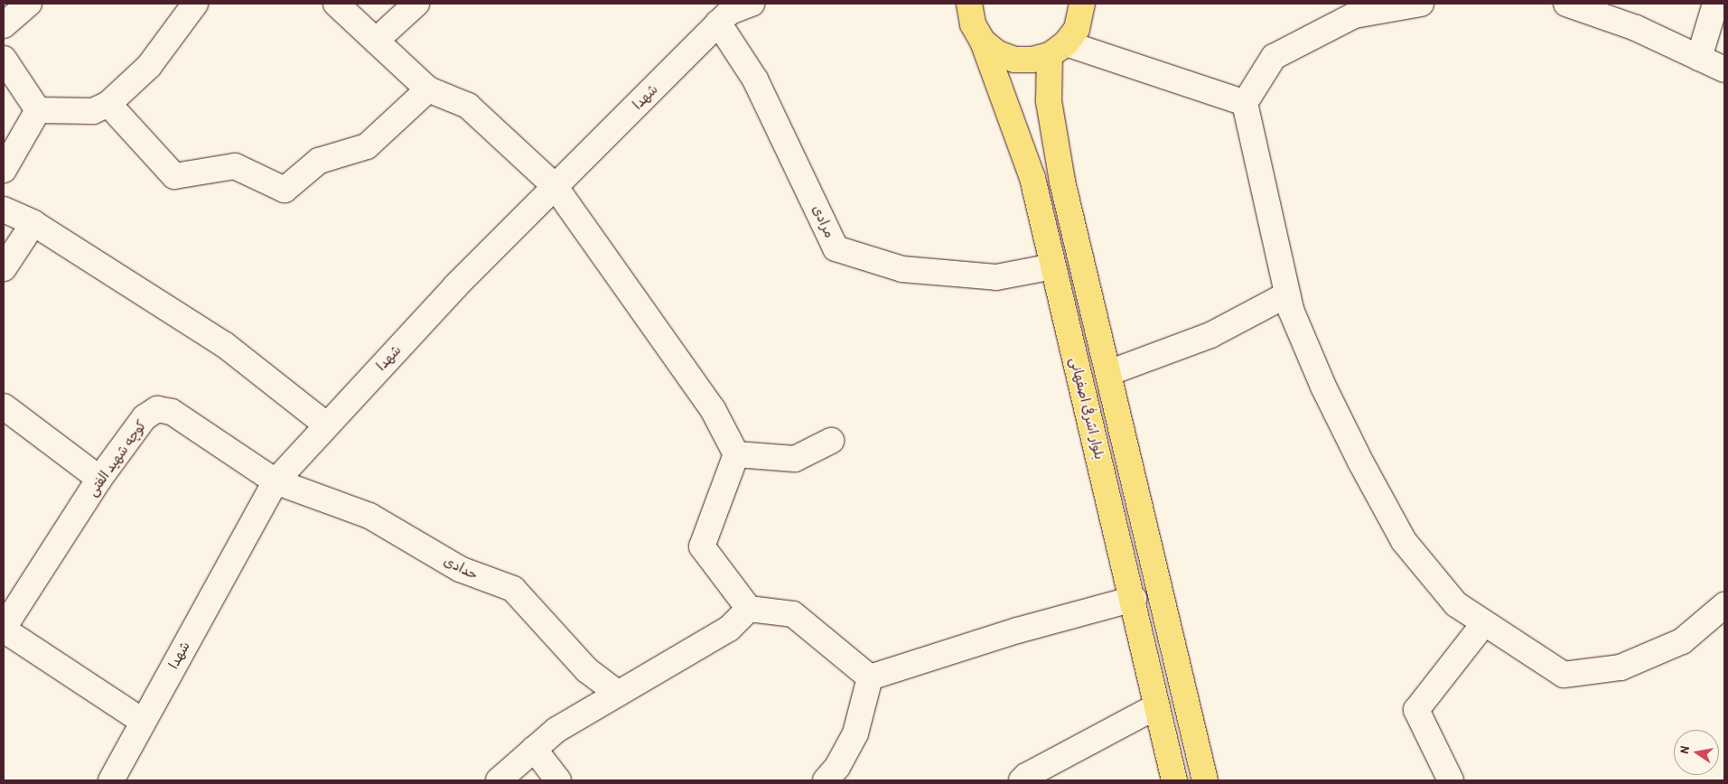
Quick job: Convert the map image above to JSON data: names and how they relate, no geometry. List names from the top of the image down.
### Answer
{
  "streets": {
    "main road": ["بلوار اشرفی اصفهانی"],
    "street": [
      "شهدا",
      "مرادی",
      "کوچه شهید الفتی",
      "حدادی"
    ]
  },
  "crossings": [
    ["شهدا", "مرادی"],
    ["شهدا", "کوچه شهید الفتی"],
    ["شهدا", "حدادی"],
    ["مرادی", "بلوار اشرفی اصفهانی"],
    ["کوچه شهید الفتی", "حدادی"]
  ],
  "north": "left"
}
